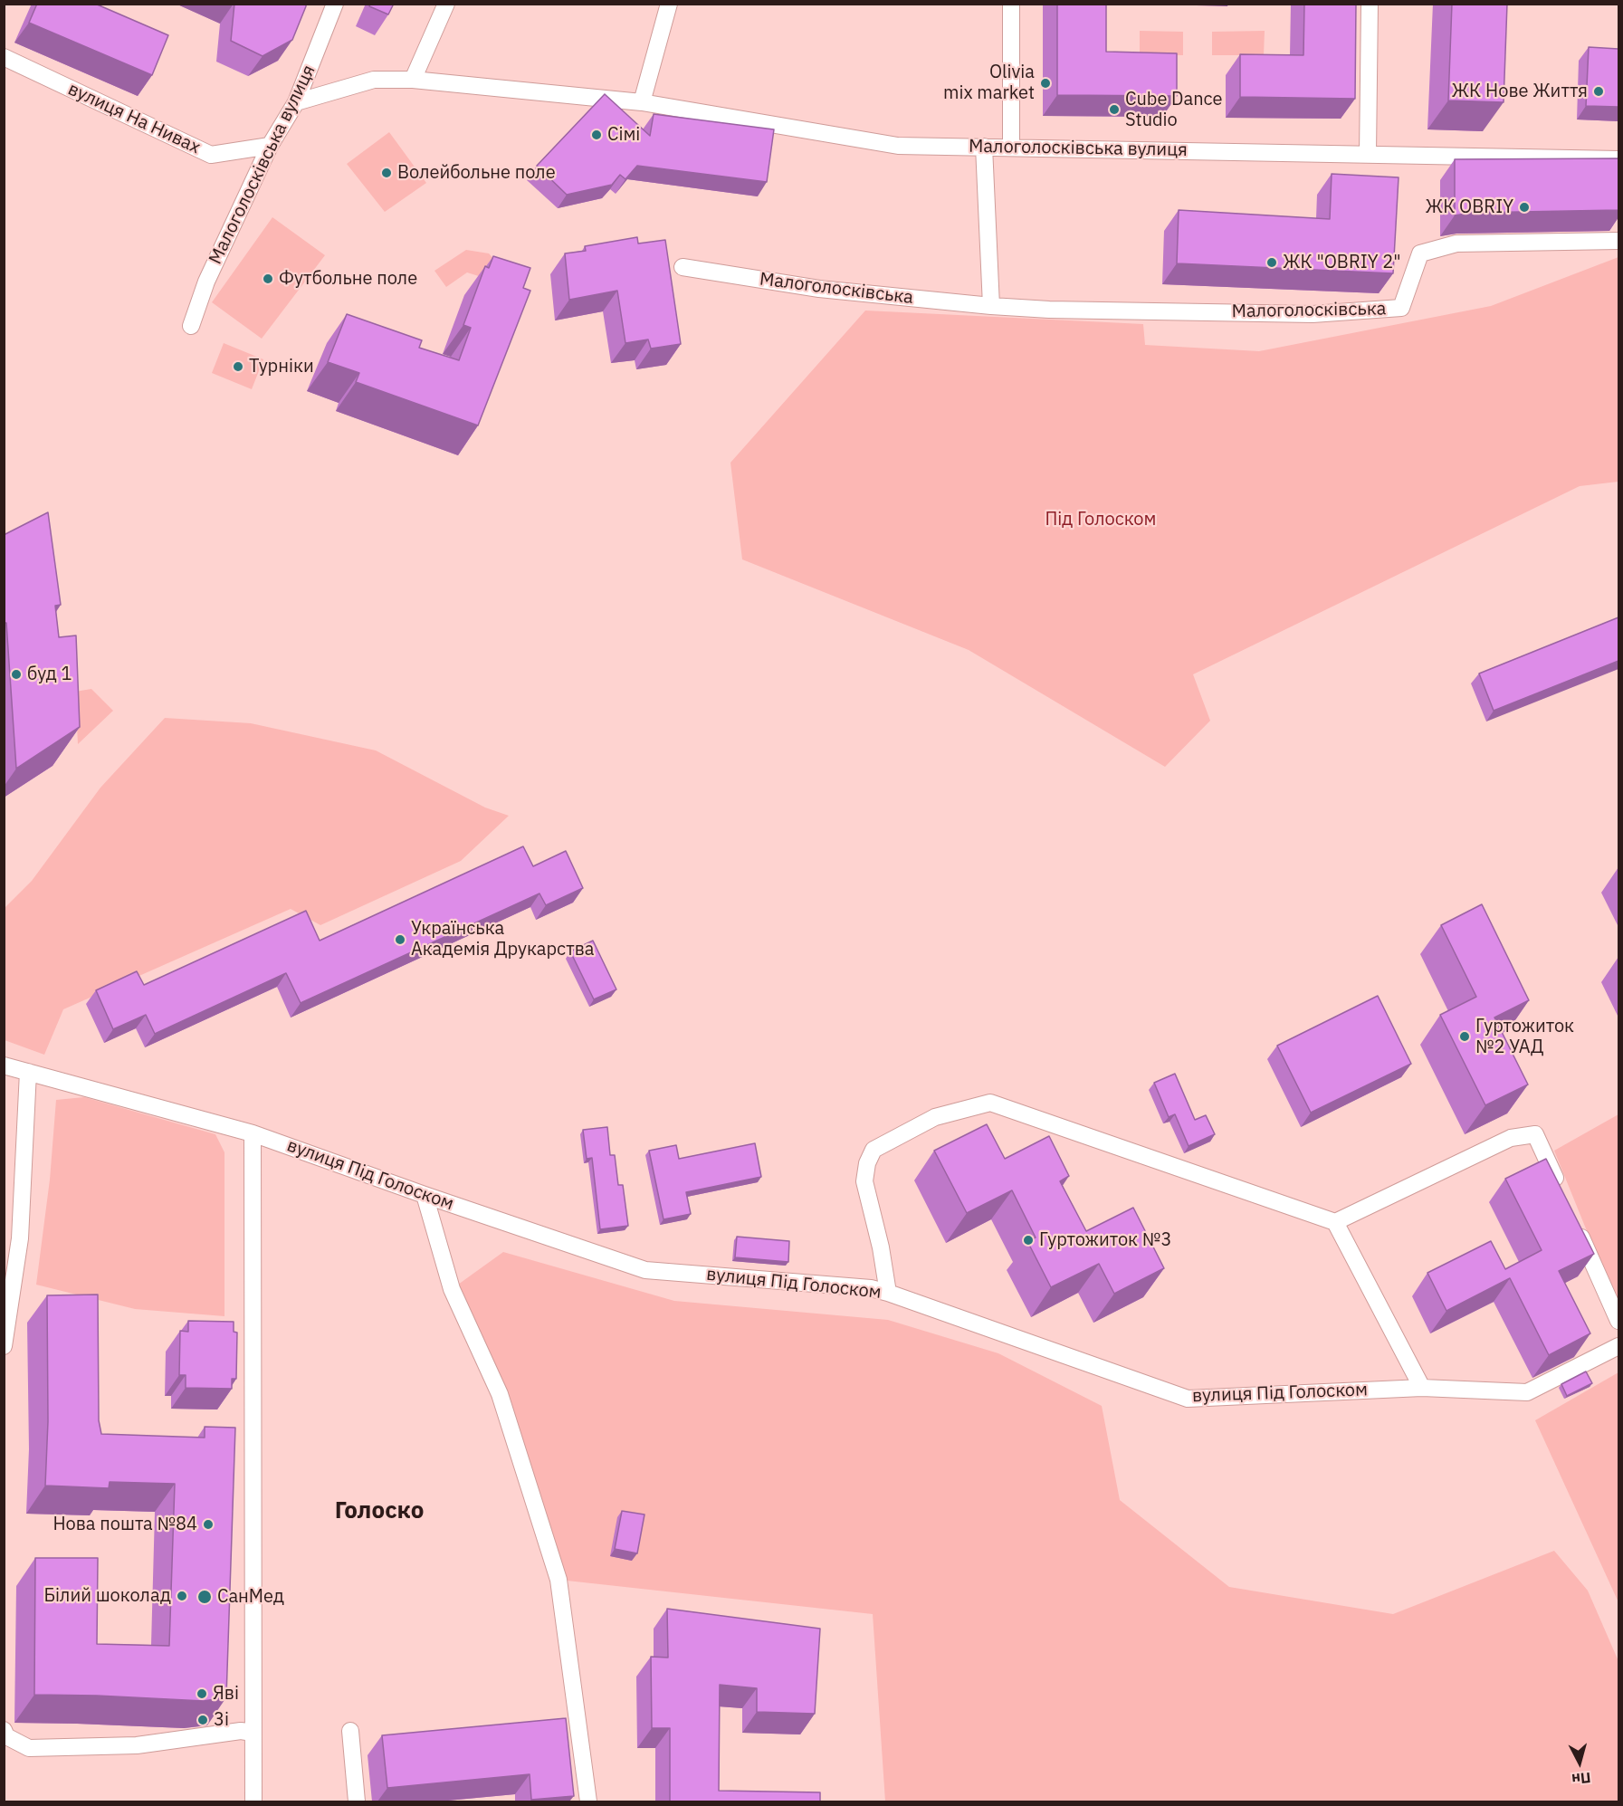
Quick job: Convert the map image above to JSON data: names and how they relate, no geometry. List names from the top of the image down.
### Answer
{
  "streets": {
    "street": [
      "вулиця На Нивах",
      "Малоголосківська вулиця",
      "Малоголосківська",
      "вулиця Під Голоском"
    ]
  },
  "crossings": [
    ["вулиця На Нивах", "Малоголосківська вулиця"]
  ],
  "districts": ["Голоско"],
  "parks": ["Під Голоском"],
  "places": [
    "Olivia mix market",
    "ЖК Нове Життя",
    "Cube Dance Studio",
    "Сімі",
    "Волейбольне поле",
    "ЖК OBRIY",
    "ЖК \"OBRIY 2\"",
    "Футбольне поле",
    "Турніки",
    "буд 1",
    "Українська Академія Друкарства",
    "Гуртожиток №2 УАД",
    "Гуртожиток №3",
    "Нова пошта №84",
    "Білий шоколад",
    "СанМед",
    "Яві",
    "3і"
  ],
  "north": "bottom"
}
